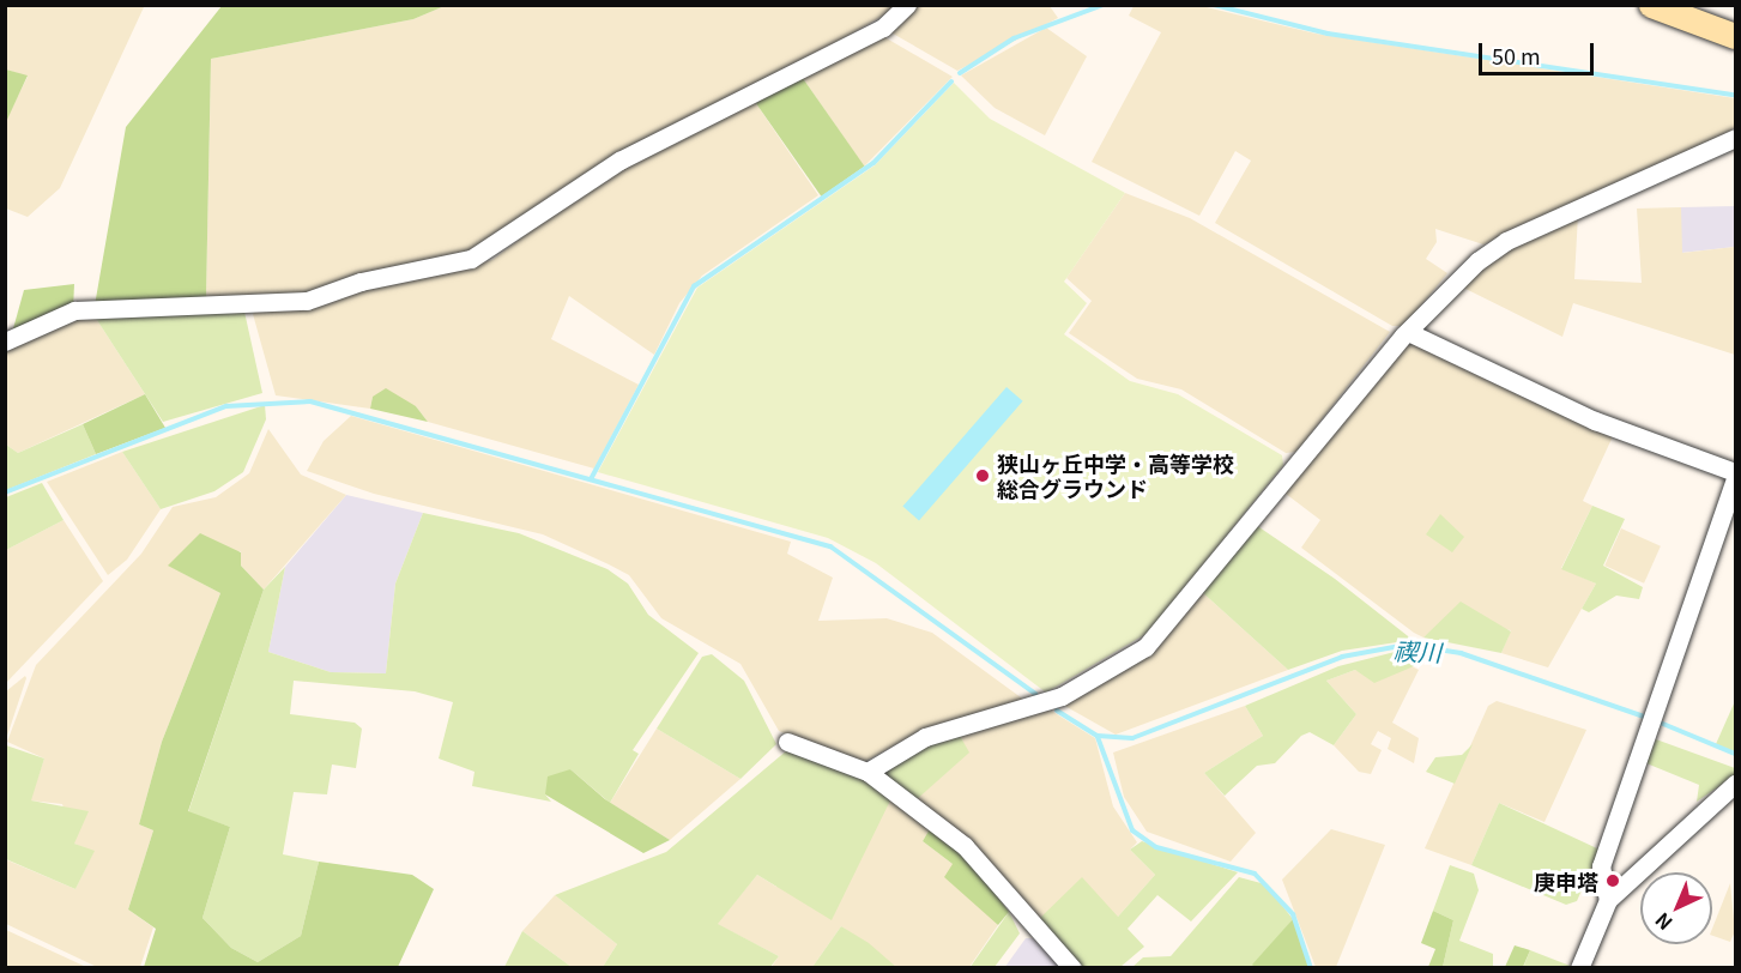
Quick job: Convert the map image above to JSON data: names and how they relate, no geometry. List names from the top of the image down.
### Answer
{
  "water": ["禊川"],
  "places": ["狭山ヶ丘中学・高等学校 総合グラウンド", "庚申塔"],
  "scale_bar": "50 m",
  "north": "bottom left"
}
